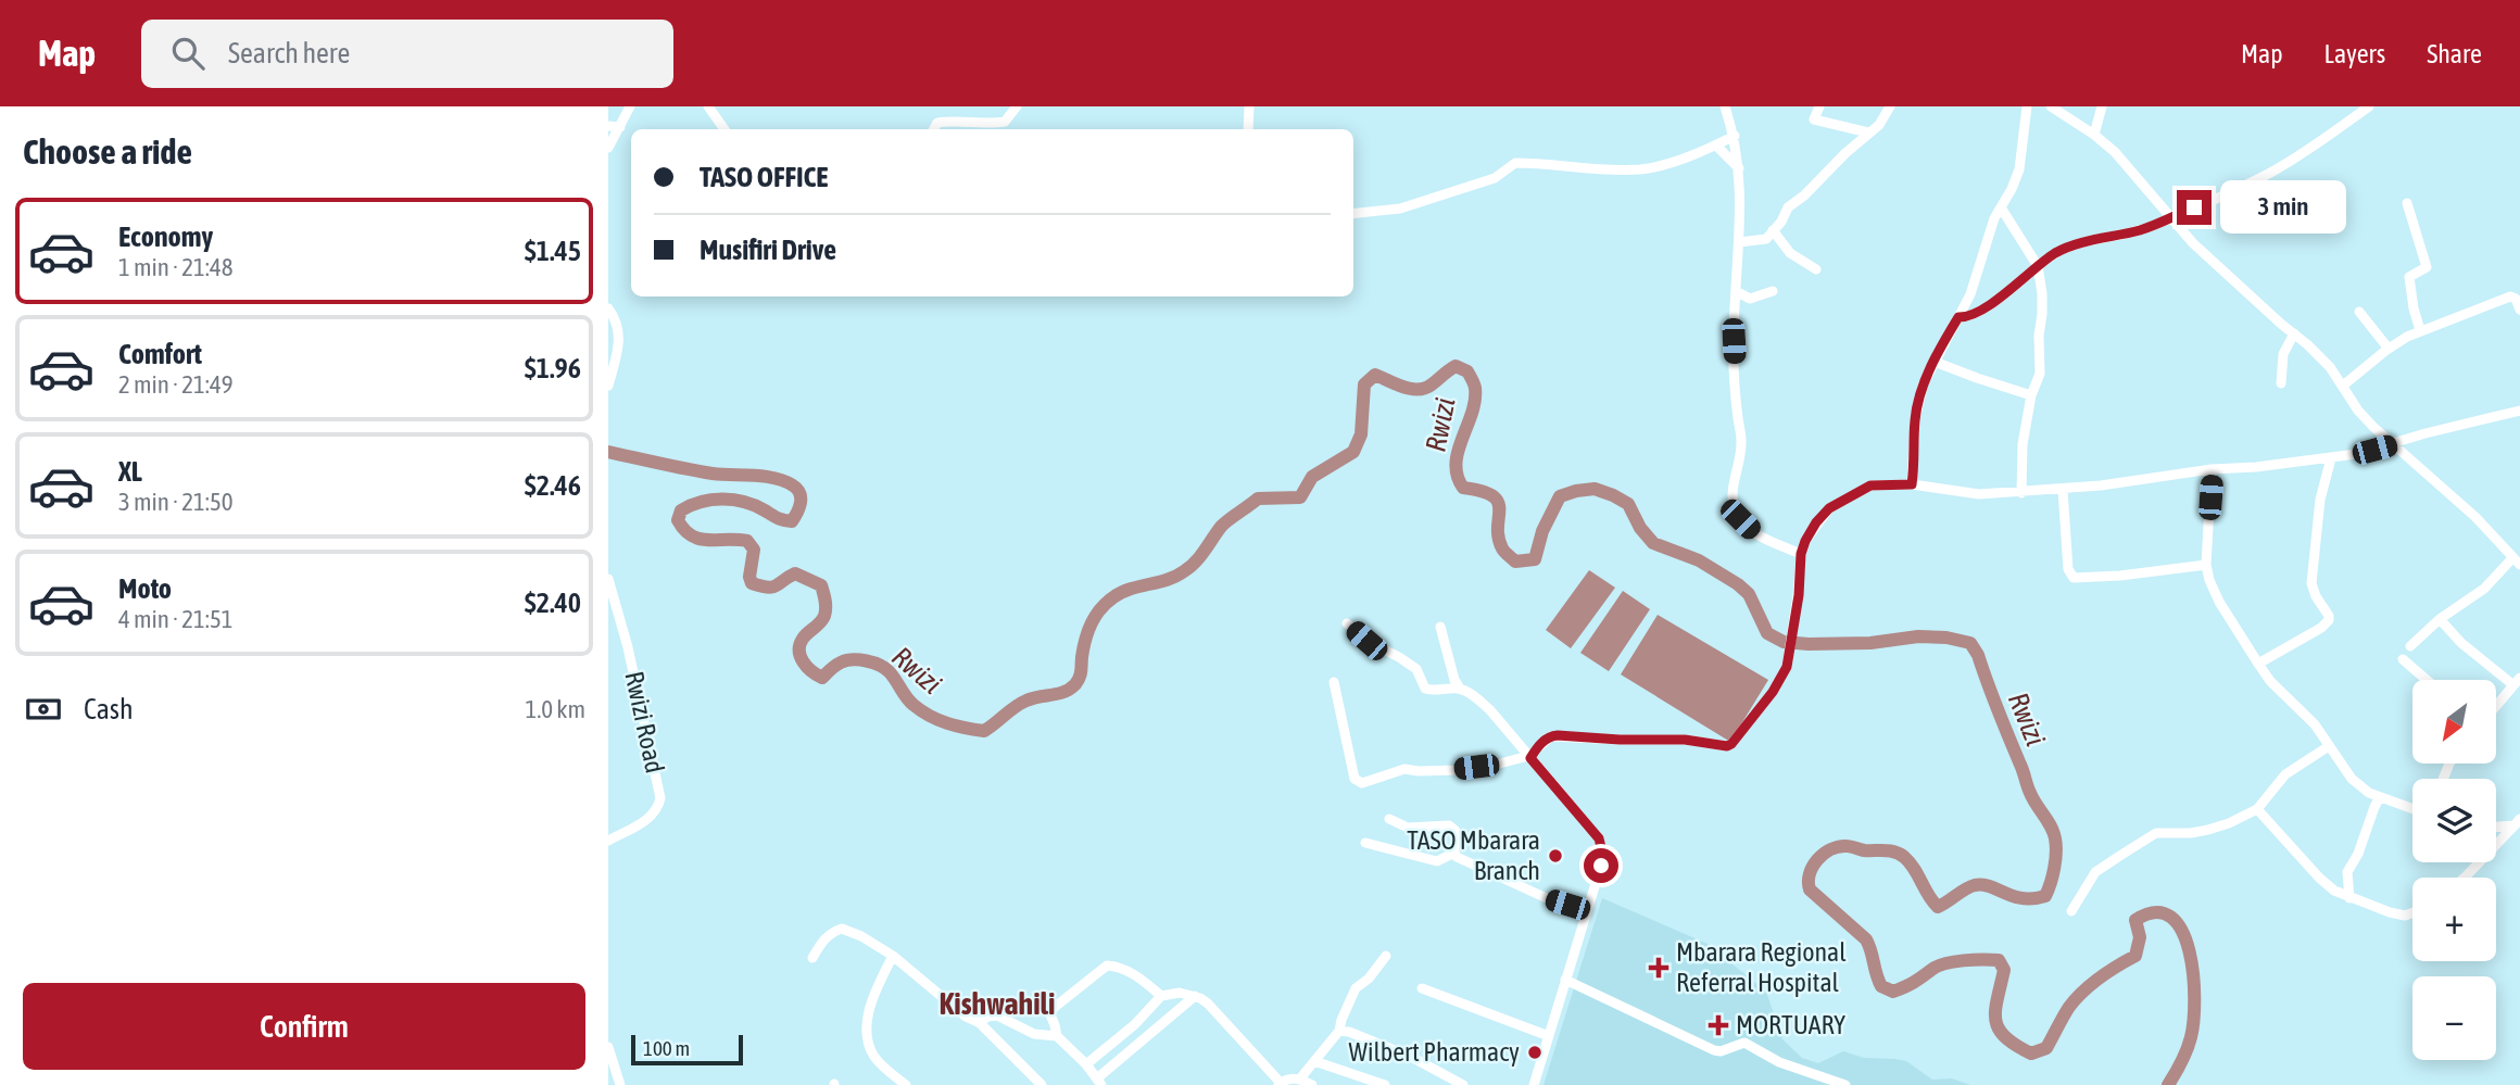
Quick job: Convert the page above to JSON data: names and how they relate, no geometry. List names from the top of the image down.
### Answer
{
  "streets": {
    "street": ["Rwizi Road"]
  },
  "districts": ["Kishwahili"],
  "water": ["Rwizi"],
  "places": {
    "other": ["TASO Mbarara Branch", "Wilbert Pharmacy"],
    "health": ["Mbarara Regional Referral Hospital", "MORTUARY"]
  },
  "scale_bar": "100 m",
  "north": "bottom left",
  "page": {
    "header": "Map",
    "search": "Search here",
    "nav": ["Map", "Layers", "Share"],
    "heading": "Choose a ride",
    "banner": ["TASO OFFICE", "Musifiri Drive"],
    "bubble": "3 min",
    "list": [
      {
        "name": "Economy",
        "note": "1 min · 21:48",
        "value": "$1.45"
      },
      {
        "name": "Comfort",
        "note": "2 min · 21:49",
        "value": "$1.96"
      },
      {
        "name": "XL",
        "note": "3 min · 21:50",
        "value": "$2.46"
      },
      {
        "name": "Moto",
        "note": "4 min · 21:51",
        "value": "$2.40"
      }
    ],
    "pay": ["Cash", "1.0 km"],
    "map_buttons": ["+", "−"],
    "buttons": "Confirm",
    "scale": "100 m"
  }
}
